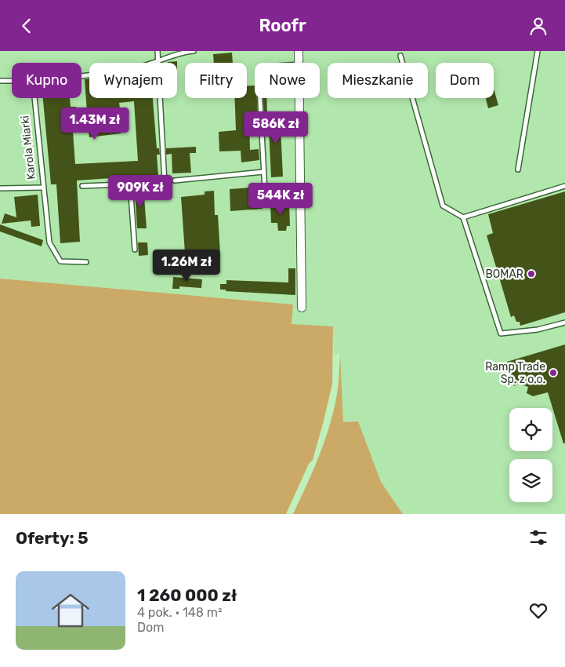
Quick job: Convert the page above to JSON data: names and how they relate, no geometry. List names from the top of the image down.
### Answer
{
  "streets": {
    "lane": ["Karola Miarki"]
  },
  "places": ["BOMAR", "Ramp Trade Sp. z o.o."],
  "page": {
    "header": "Roofr",
    "chip": [
      "Kupno",
      "Wynajem",
      "Filtry",
      "Nowe",
      "Mieszkanie",
      "Dom"
    ],
    "price": [
      "1.43M zł",
      "586K zł",
      "909K zł",
      "544K zł",
      "1.26M zł"
    ],
    "heading": "Oferty: 5",
    "list": [
      {
        "name": "1 260 000 zł",
        "note": "4 pok. · 148 m² · Dom"
      }
    ]
  }
}
